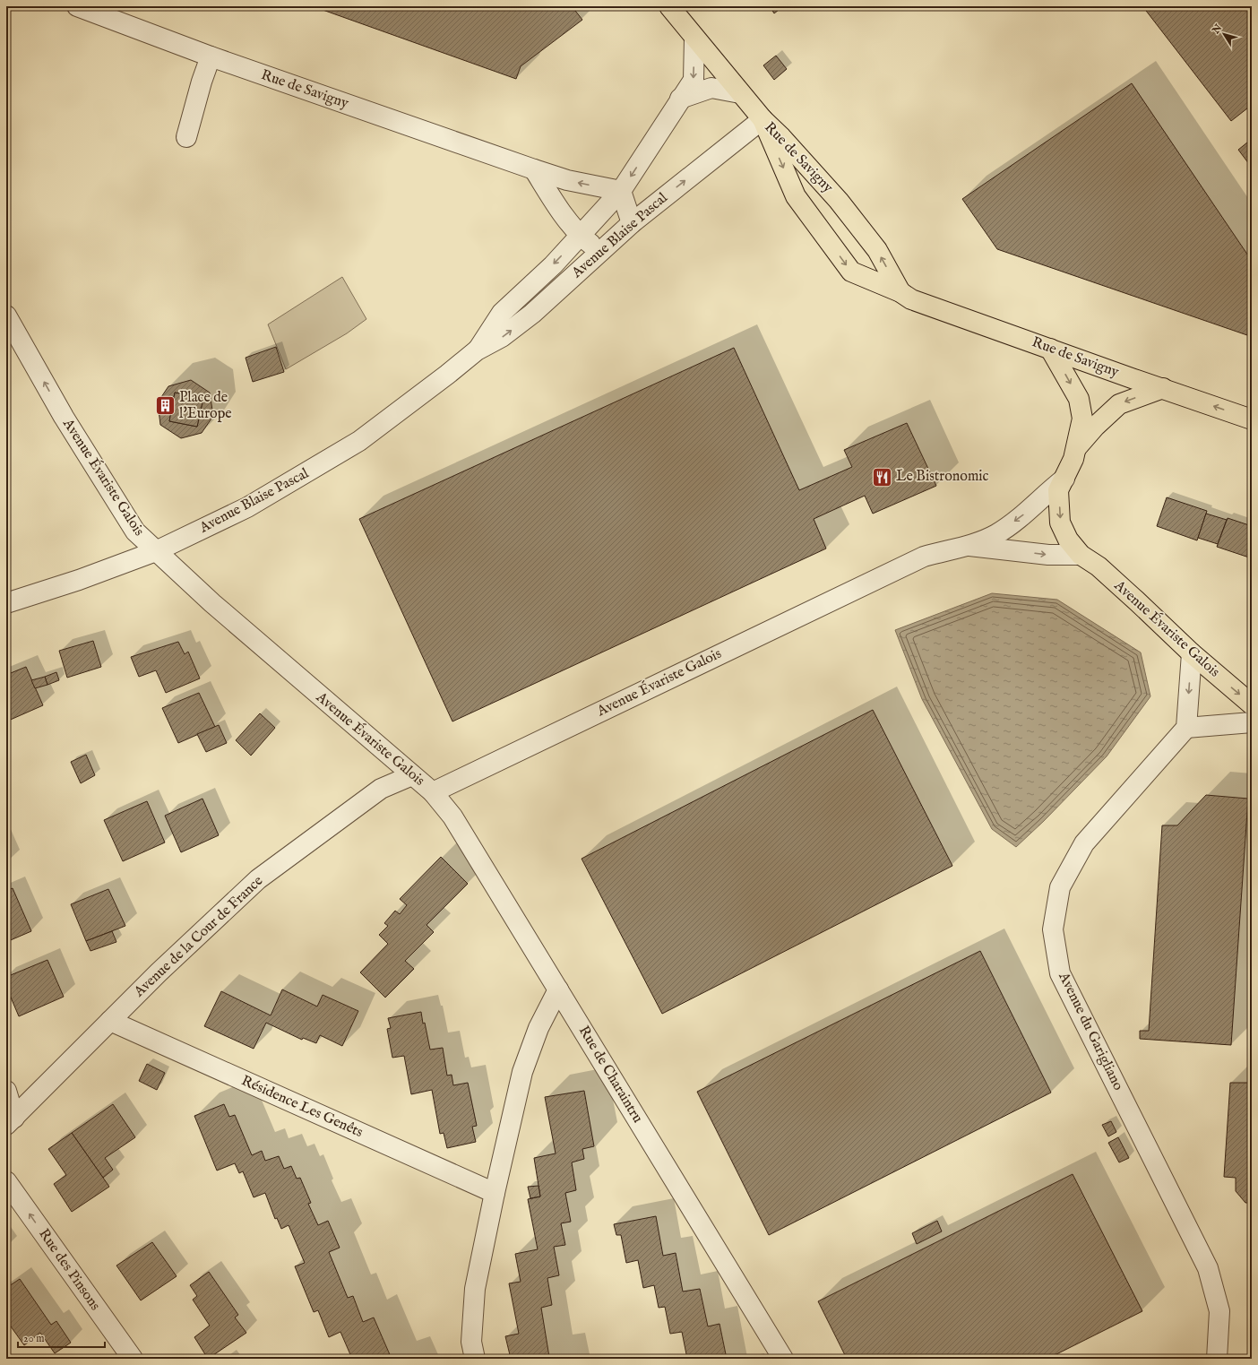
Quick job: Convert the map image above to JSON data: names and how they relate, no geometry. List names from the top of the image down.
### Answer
{
  "streets": {
    "main road": ["Rue de Savigny", "Avenue Évariste Galois"],
    "street": [
      "Avenue Blaise Pascal",
      "Avenue de la Cour de France",
      "Avenue du Garigliano",
      "Rue de Charaintru",
      "Résidence Les Genêts",
      "Rue des Pinsons"
    ]
  },
  "crossings": [
    ["Rue de Savigny", "Avenue Blaise Pascal"],
    ["Rue de Savigny", "Avenue Évariste Galois"],
    ["Avenue Blaise Pascal", "Avenue Évariste Galois"],
    ["Avenue Évariste Galois", "Avenue de la Cour de France"],
    ["Avenue Évariste Galois", "Rue de Charaintru"],
    ["Avenue de la Cour de France", "Résidence Les Genêts"]
  ],
  "one_way": ["Rue des Pinsons"],
  "places": {
    "building": ["Place de l'Europe"],
    "restaurant": ["Le Bistronomic"]
  },
  "scale_bar": "20 m",
  "north": "top left"
}
